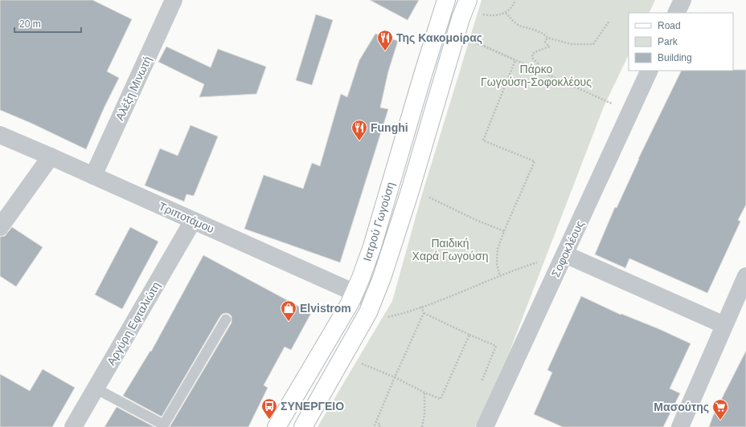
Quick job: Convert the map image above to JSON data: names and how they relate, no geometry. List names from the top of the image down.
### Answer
{
  "streets": {
    "main road": ["Ιατρού Γωγούση"],
    "street": [
      "Αλέξη Μινωτή",
      "Τριποτάμου",
      "Σοφοκλέους",
      "Αργύρη Εφταλιώτη"
    ]
  },
  "crossings": [
    ["Αλέξη Μινωτή", "Τριποτάμου"],
    ["Τριποτάμου", "Ιατρού Γωγούση"],
    ["Τριποτάμου", "Αργύρη Εφταλιώτη"]
  ],
  "parks": ["Πάρκο Γωγούση-Σοφοκλέους", "Παιδική Χαρά Γωγούση"],
  "places": {
    "restaurant": ["Της Κακομοίρας", "Funghi"],
    "shop": ["Elvistrom"],
    "bus stop": ["ΣΥΝΕΡΓΕΙΟ"],
    "supermarket": ["Μασούτης"]
  },
  "legend": ["Road", "Park", "Building"],
  "scale_bar": "20 m"
}
